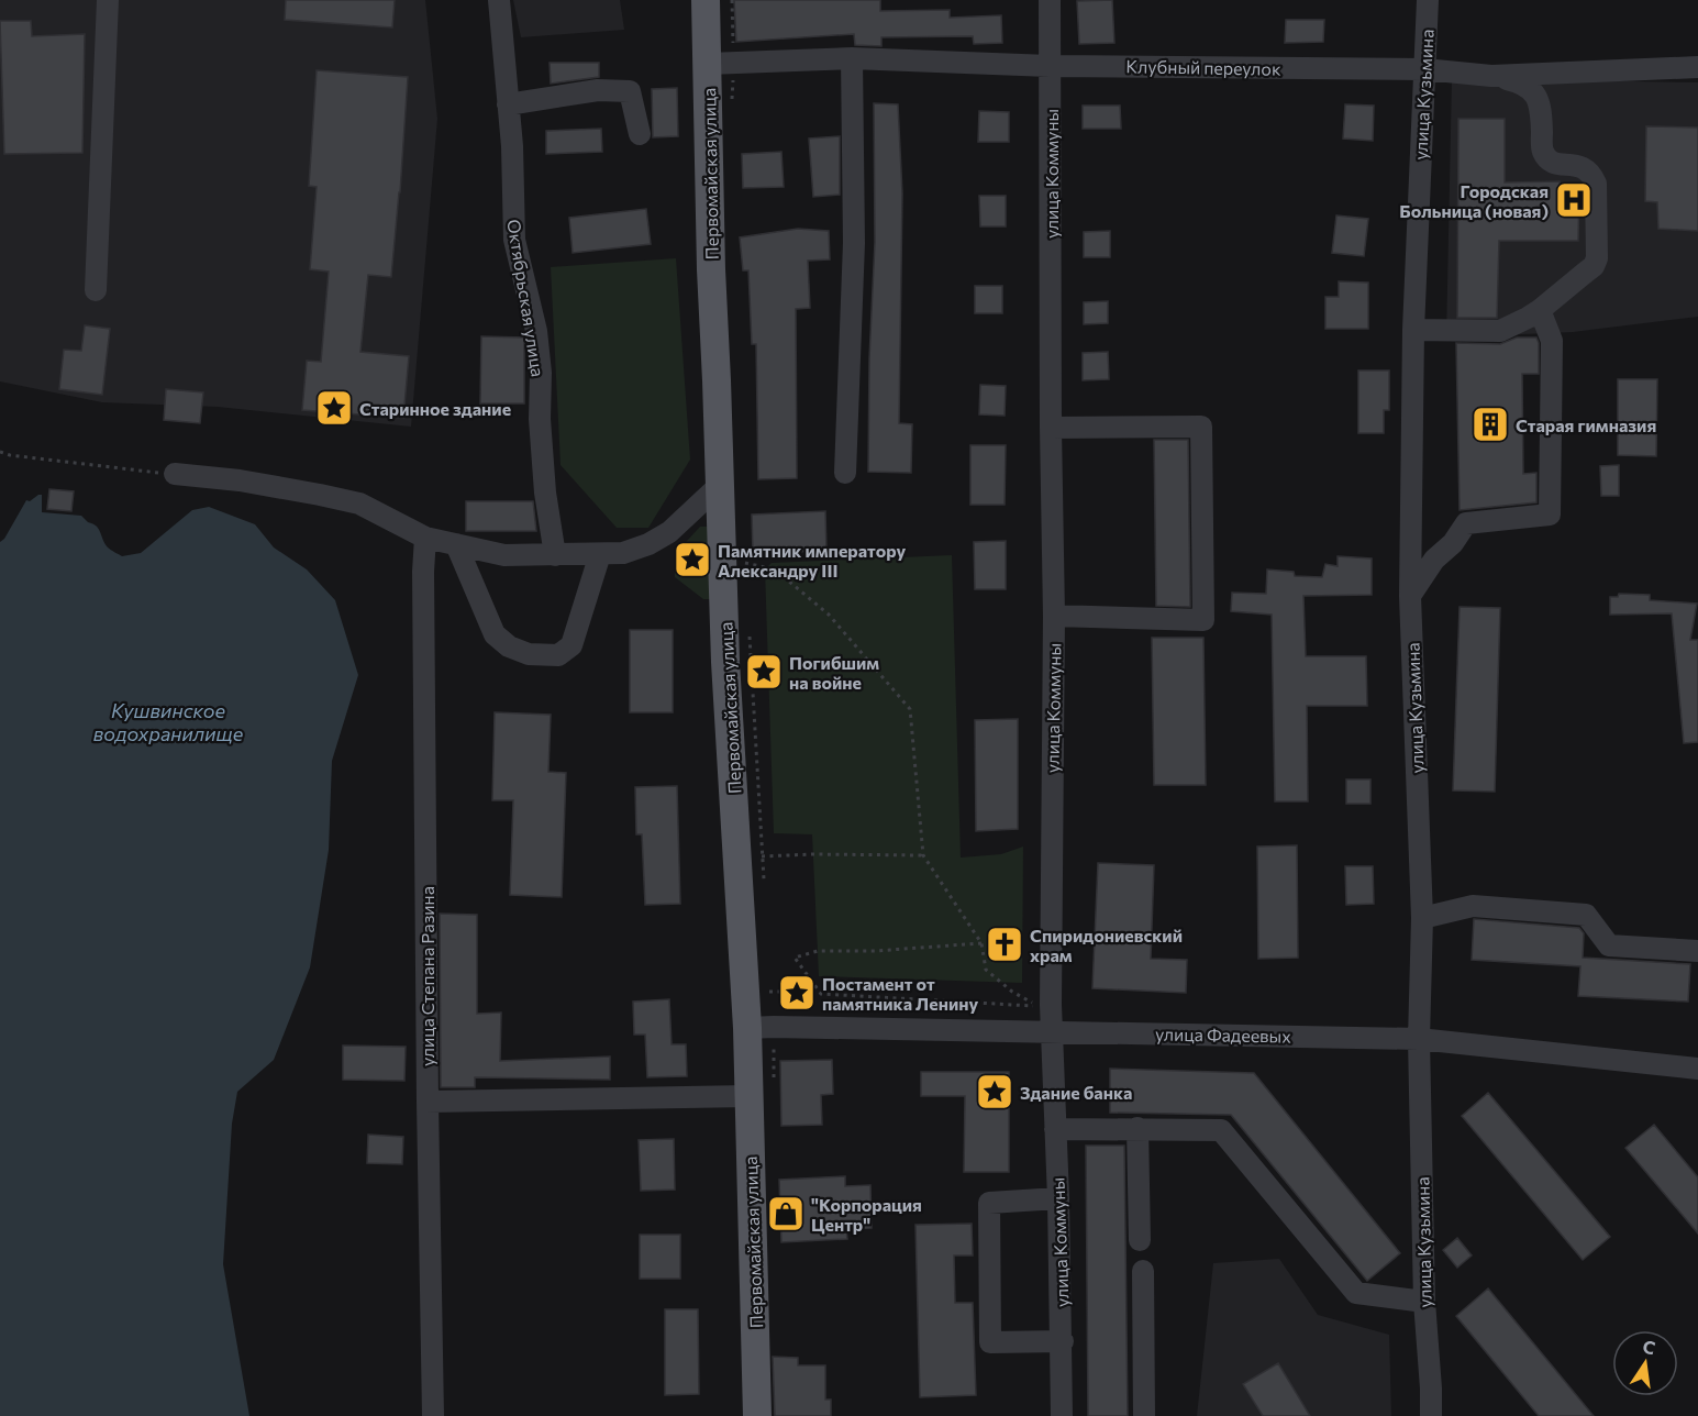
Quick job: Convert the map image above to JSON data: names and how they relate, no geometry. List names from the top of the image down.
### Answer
{
  "streets": {
    "main road": ["Первомайская улица"],
    "street": [
      "Клубный переулок",
      "улица Кузьмина",
      "улица Коммуны",
      "Октябрьская улица",
      "улица Степана Разина",
      "улица Фадеевых"
    ]
  },
  "crossings": [
    ["Клубный переулок", "улица Кузьмина"],
    ["Клубный переулок", "Первомайская улица"],
    ["Клубный переулок", "улица Коммуны"],
    ["улица Кузьмина", "улица Фадеевых"],
    ["Первомайская улица", "улица Фадеевых"],
    ["улица Коммуны", "улица Фадеевых"]
  ],
  "water": ["Кушвинское водохранилище"],
  "places": {
    "hospital": ["Городская Больница (новая)"],
    "place": [
      "Старинное здание",
      "Памятник императору Александру III",
      "Погибшим на войне",
      "Постамент от памятника Ленину",
      "Здание банка"
    ],
    "building": ["Старая гимназия"],
    "church": ["Спиридониевский храм"],
    "shop": ["\"Корпорация Центр\""]
  },
  "north": "top"
}
